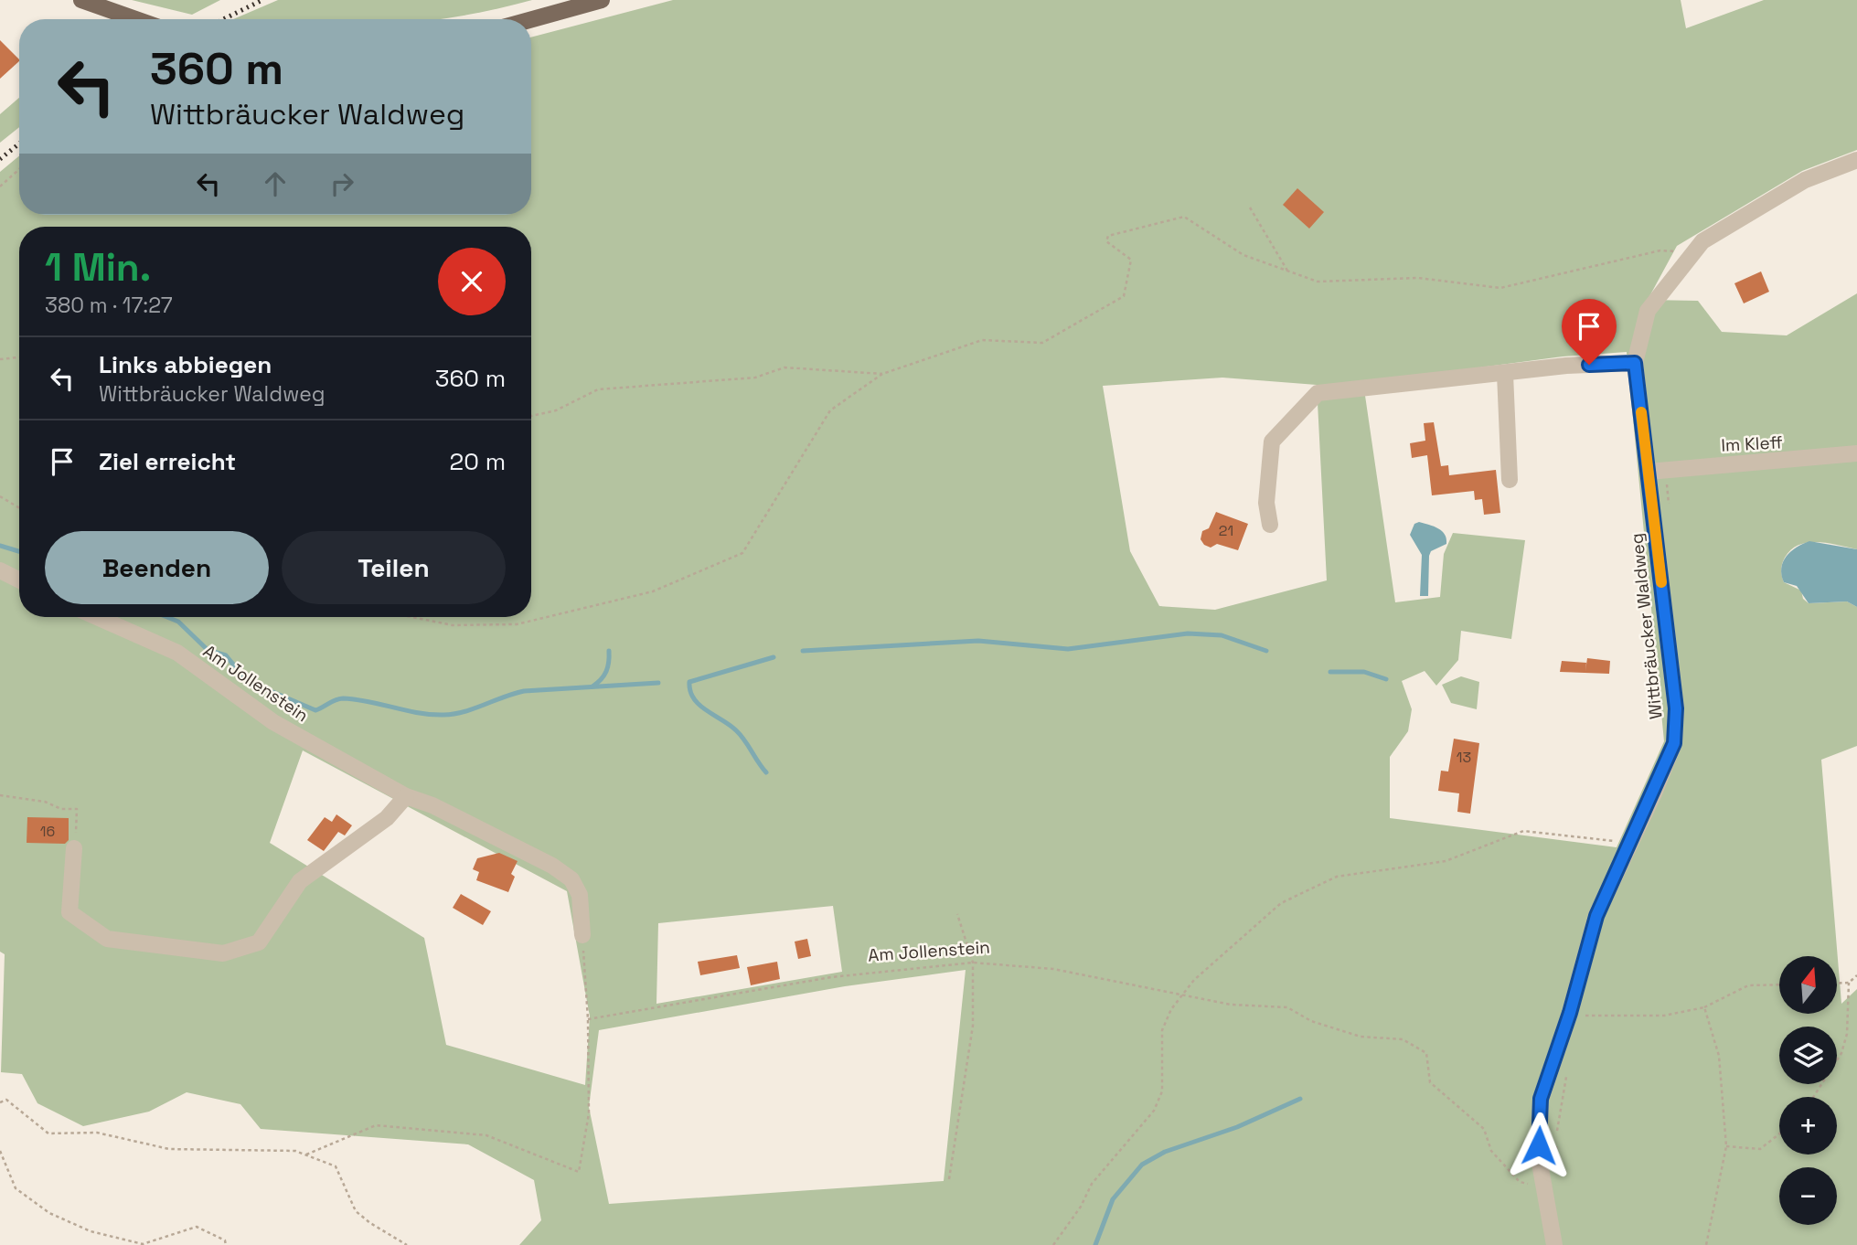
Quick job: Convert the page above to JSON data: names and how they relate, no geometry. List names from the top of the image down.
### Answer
{
  "streets": {
    "street": ["Im Kleff", "Wittbräucker Waldweg", "Am Jollenstein"]
  },
  "crossings": [
    ["Im Kleff", "Wittbräucker Waldweg"],
    ["Wittbräucker Waldweg", "Am Jollenstein"]
  ],
  "house_numbers": ["21", "13", "16"],
  "north": "top",
  "page": {
    "turn": ["360 m", "Wittbräucker Waldweg"],
    "heading": ["1 Min.", "380 m · 17:27"],
    "list": [
      {
        "name": "Links abbiegen",
        "note": "Wittbräucker Waldweg",
        "value": "360 m"
      },
      {
        "name": "Ziel erreicht",
        "value": "20 m"
      }
    ],
    "buttons": ["Beenden", "Teilen"],
    "map_buttons": ["+", "−"]
  }
}
